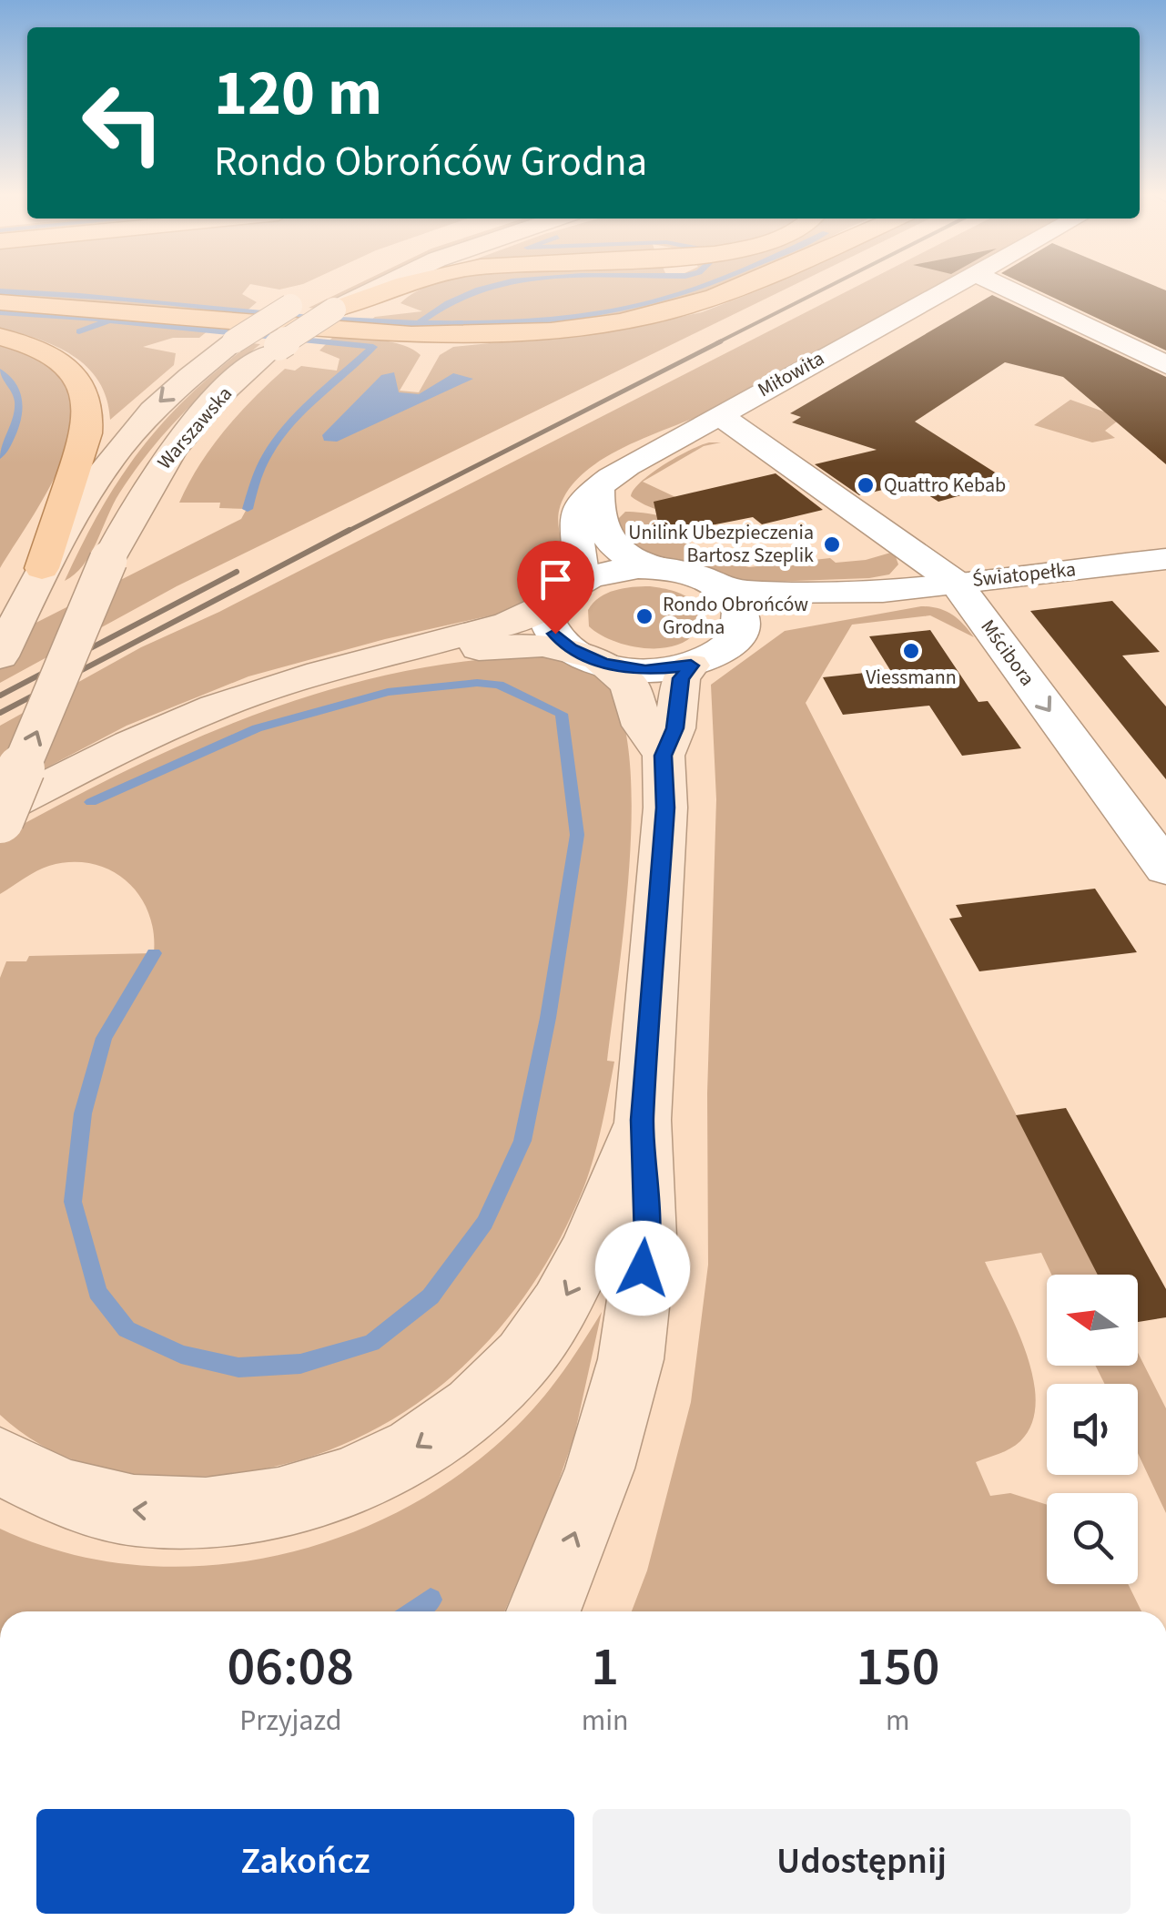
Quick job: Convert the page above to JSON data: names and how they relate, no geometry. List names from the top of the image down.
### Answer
{
  "streets": {
    "main road": ["Warszawska"],
    "street": ["Miłowita", "Światopełka", "Mścibora"]
  },
  "crossings": [
    ["Miłowita", "Mścibora"],
    ["Światopełka", "Mścibora"]
  ],
  "one_way": ["Mścibora"],
  "places": [
    "Quattro Kebab",
    "Unilink Ubezpieczenia Bartosz Szeplik",
    "Rondo Obrońców Grodna",
    "Viessmann"
  ],
  "north": "left",
  "page": {
    "turn": ["120 m", "Rondo Obrońców Grodna"],
    "eta": [
      "06:08",
      "Przyjazd",
      "1",
      "min",
      "150",
      "m"
    ],
    "buttons": ["Zakończ", "Udostępnij"]
  }
}
